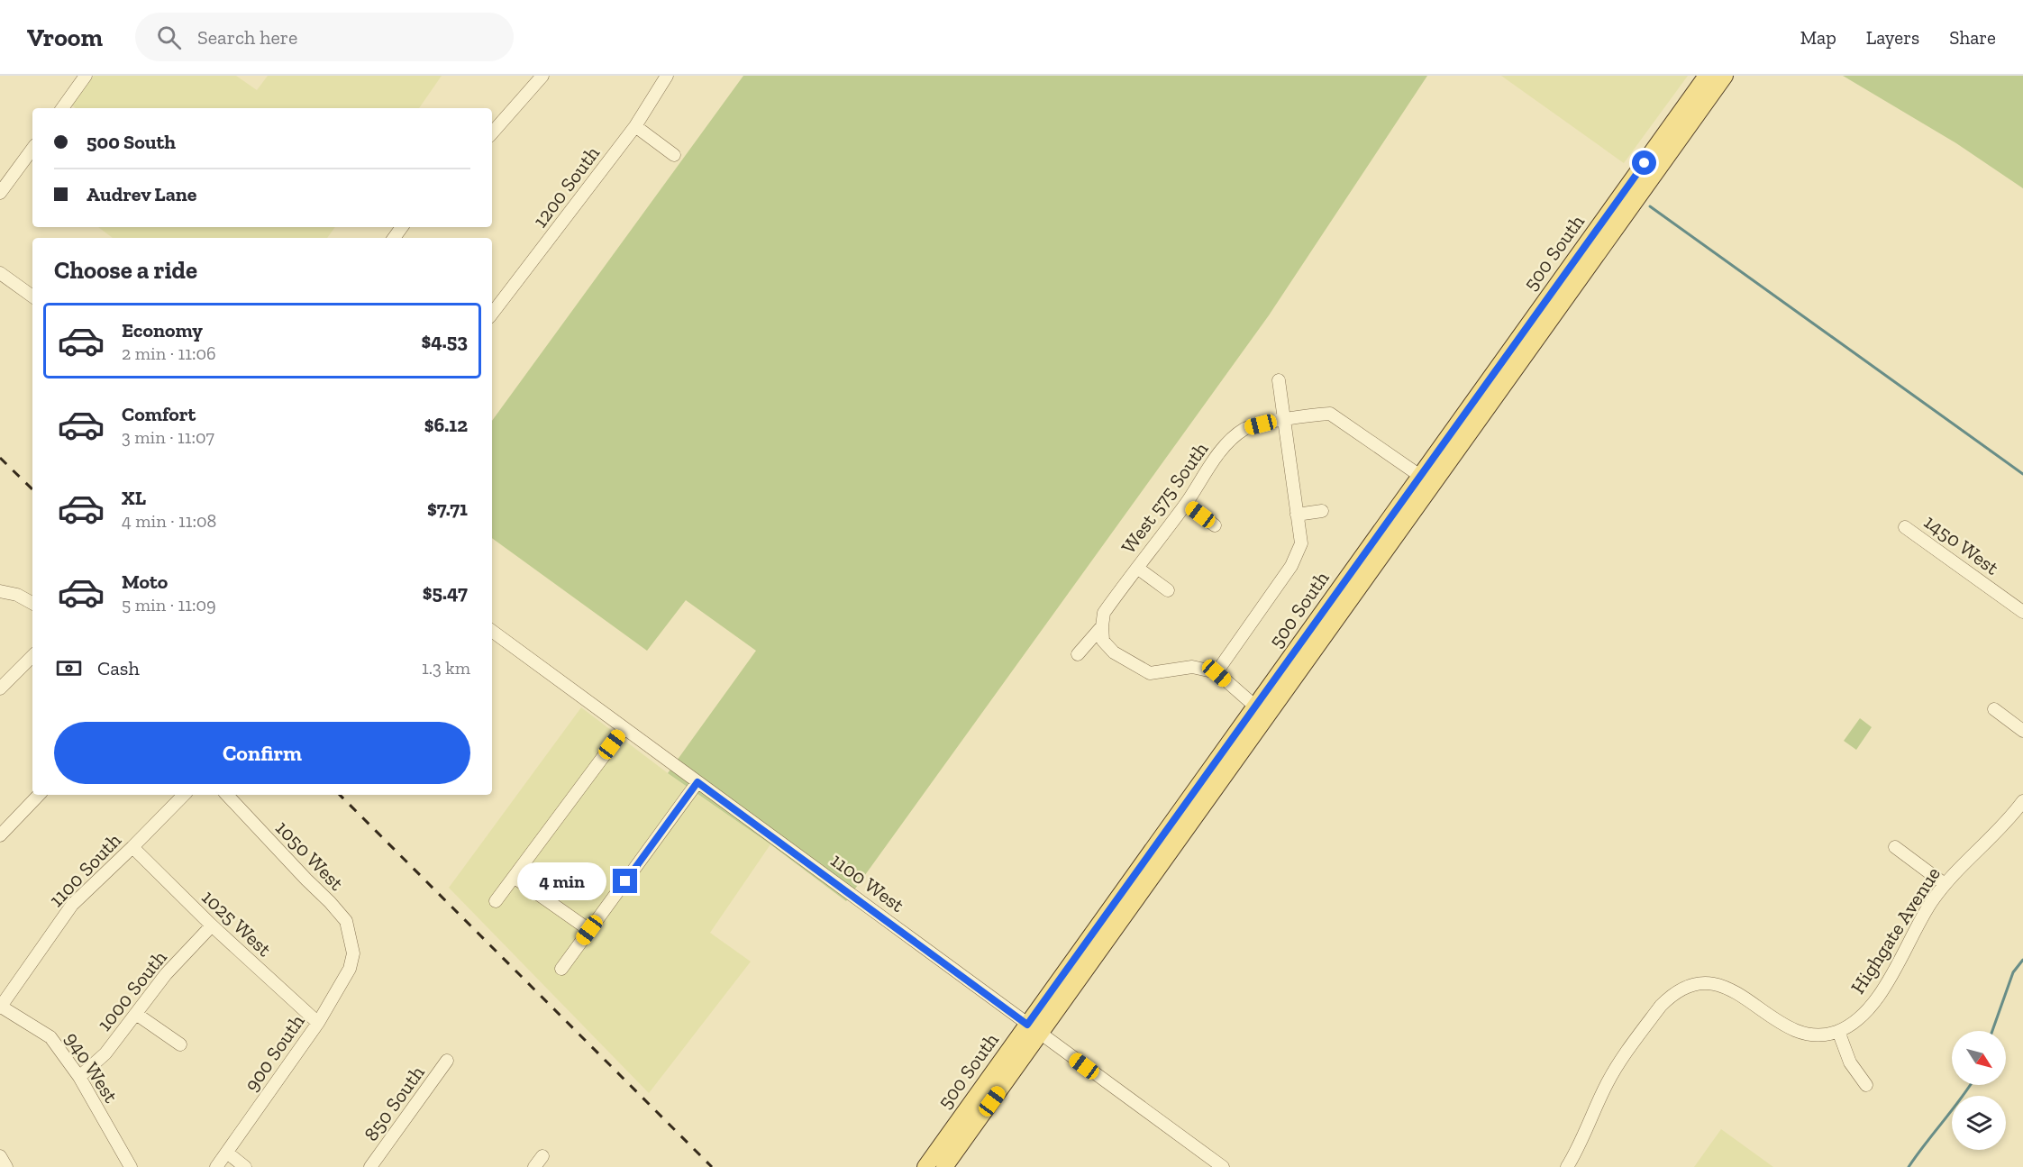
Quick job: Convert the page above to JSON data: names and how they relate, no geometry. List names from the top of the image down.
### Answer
{
  "streets": {
    "main road": ["500 South"],
    "street": [
      "1200 South",
      "West 575 South",
      "1450 West",
      "1050 West",
      "1100 South",
      "1100 West",
      "1025 West",
      "Highgate Avenue",
      "1000 South",
      "900 South",
      "940 West",
      "850 South"
    ]
  },
  "crossings": [
    ["500 South", "West 575 South"],
    ["500 South", "1100 West"],
    ["1050 West", "900 South"],
    ["1100 South", "1025 West"],
    ["1100 South", "940 West"],
    ["1025 West", "1000 South"],
    ["1025 West", "900 South"],
    ["1000 South", "940 West"]
  ],
  "north": "bottom right",
  "page": {
    "header": "Vroom",
    "search": "Search here",
    "nav": ["Map", "Layers", "Share"],
    "banner": ["500 South", "Audrev Lane"],
    "heading": "Choose a ride",
    "list": [
      {
        "name": "Economy",
        "note": "2 min · 11:06",
        "value": "$4.53"
      },
      {
        "name": "Comfort",
        "note": "3 min · 11:07",
        "value": "$6.12"
      },
      {
        "name": "XL",
        "note": "4 min · 11:08",
        "value": "$7.71"
      },
      {
        "name": "Moto",
        "note": "5 min · 11:09",
        "value": "$5.47"
      }
    ],
    "pay": ["Cash", "1.3 km"],
    "buttons": "Confirm",
    "bubble": "4 min"
  }
}
